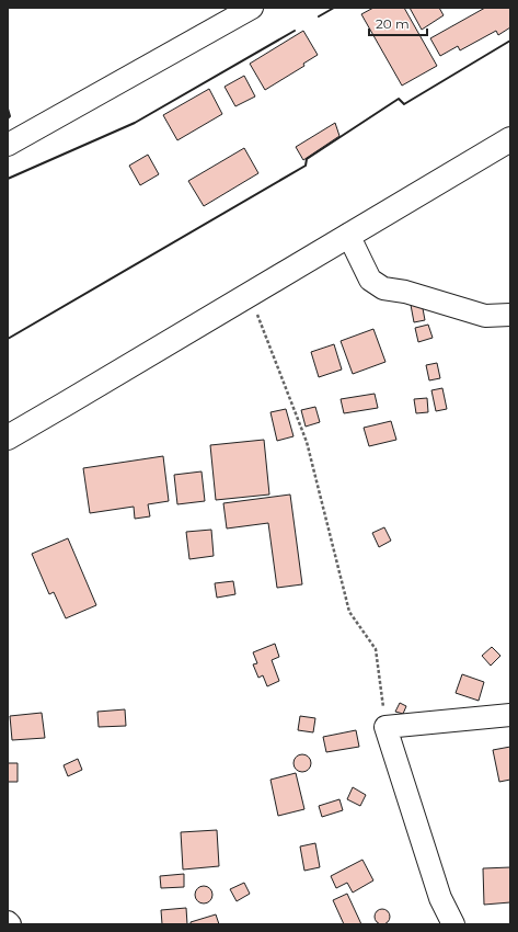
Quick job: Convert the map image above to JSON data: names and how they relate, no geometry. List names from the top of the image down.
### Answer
{
  "scale_bar": "20 m"
}
